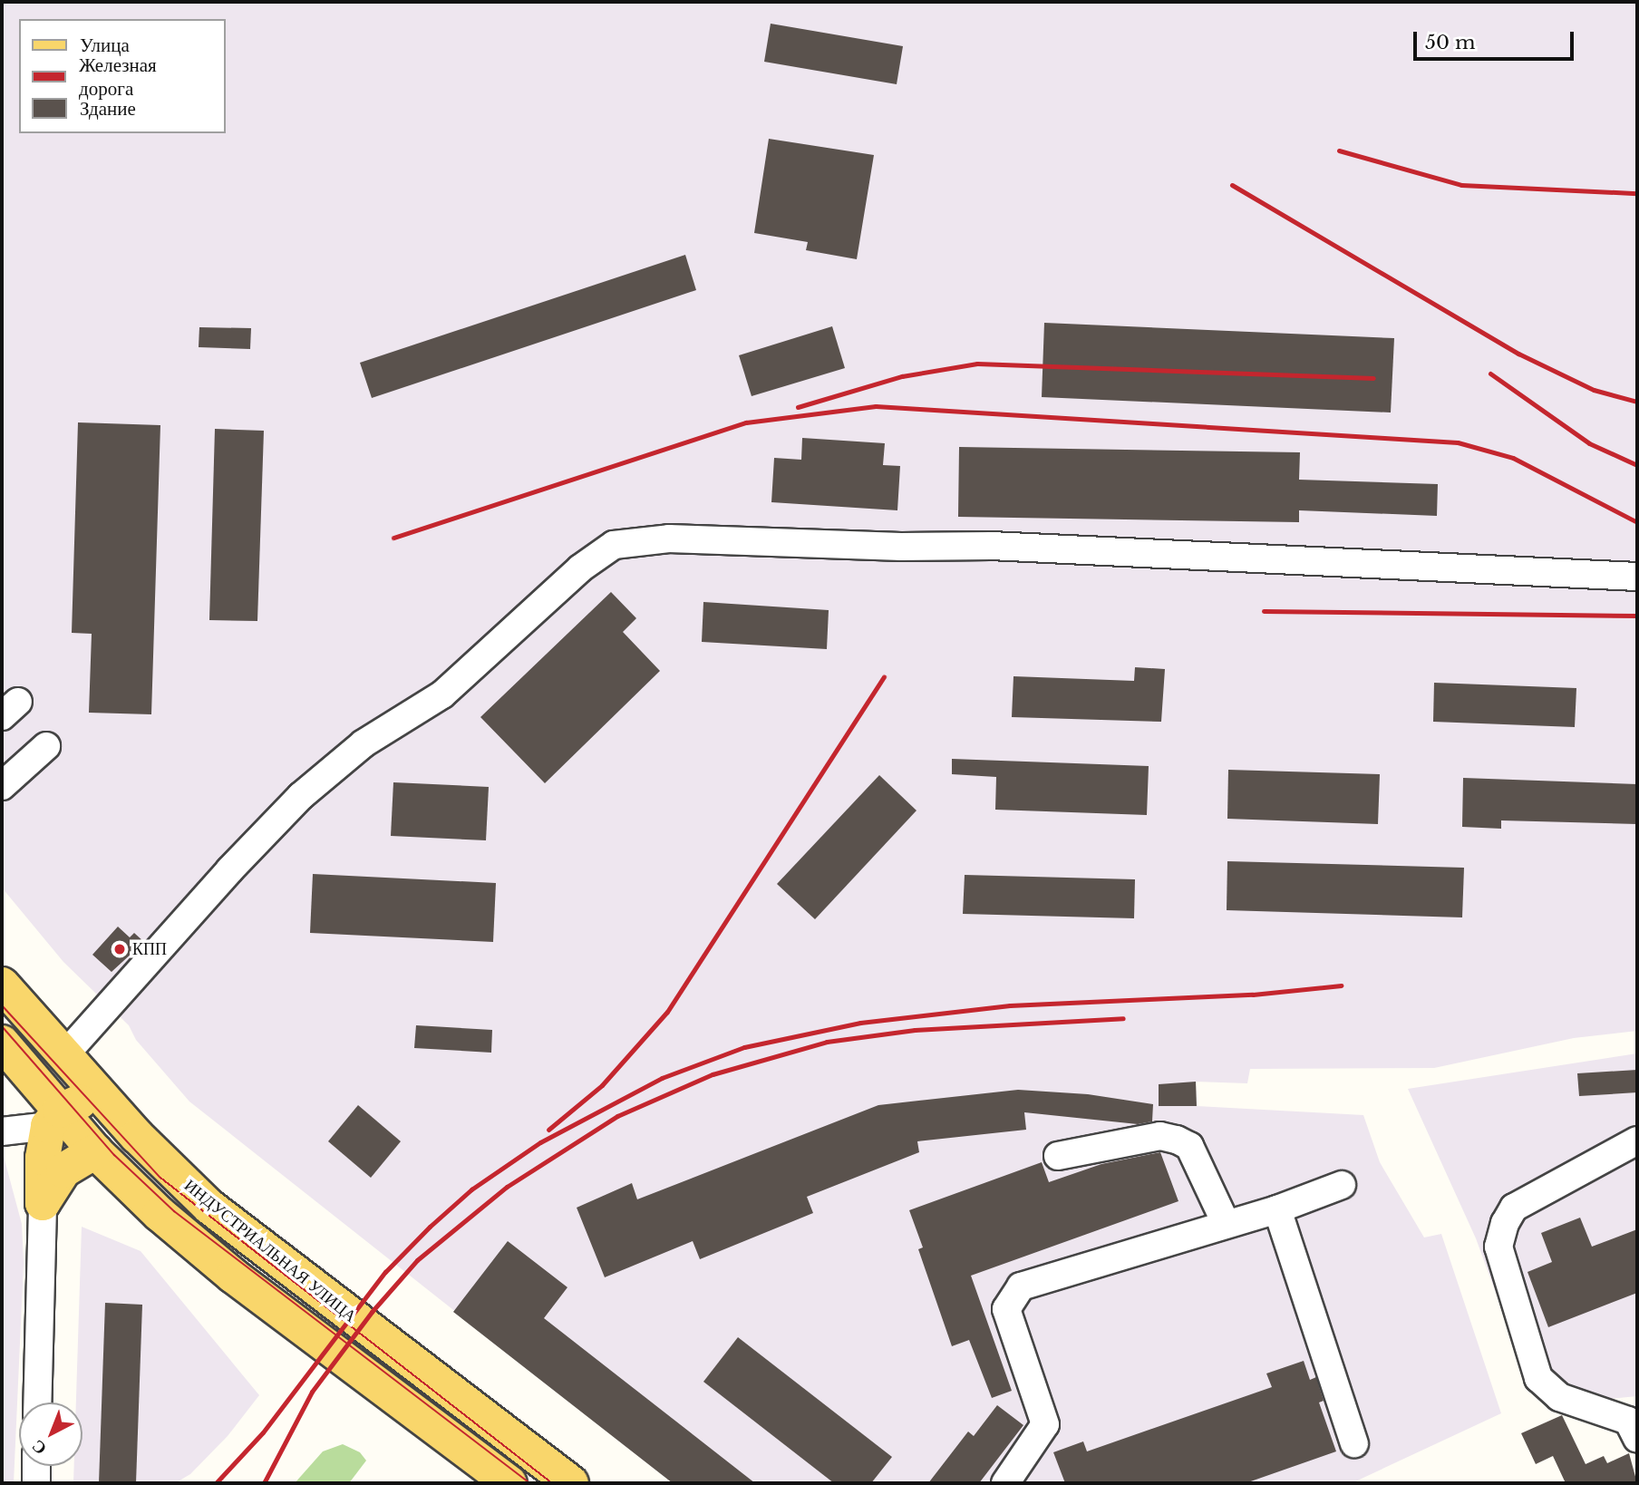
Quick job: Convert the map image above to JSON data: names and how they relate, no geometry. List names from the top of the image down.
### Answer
{
  "streets": {
    "main road": ["ИНДУСТРИАЛЬНАЯ УЛИЦА"]
  },
  "places": ["КПП"],
  "legend": ["Улица", "Железная дорога", "Здание"],
  "scale_bar": "50 m",
  "north": "bottom left"
}
